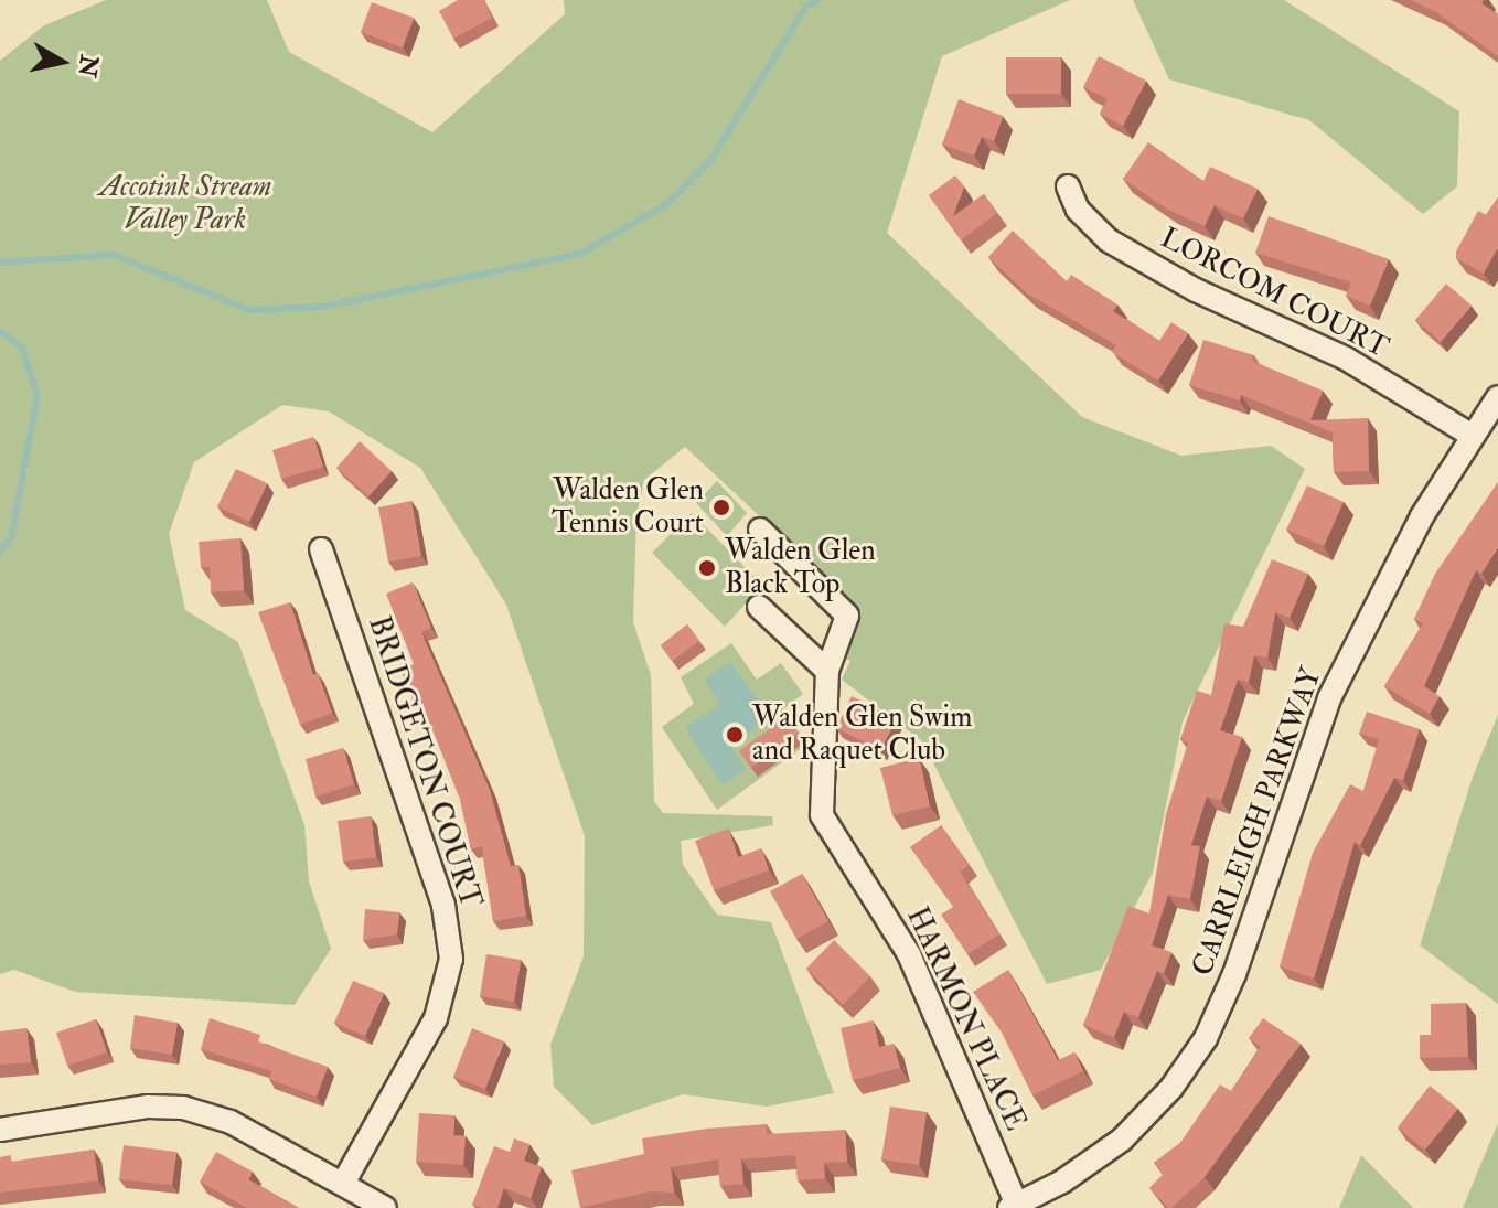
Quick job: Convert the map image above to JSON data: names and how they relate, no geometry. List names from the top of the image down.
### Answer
{
  "streets": {
    "street": [
      "LORCOM COURT",
      "BRIDGETON COURT",
      "CARRLEIGH PARKWAY",
      "HARMON PLACE"
    ]
  },
  "crossings": [
    ["LORCOM COURT", "CARRLEIGH PARKWAY"],
    ["CARRLEIGH PARKWAY", "HARMON PLACE"]
  ],
  "parks": ["Accotink Stream Valley Park"],
  "places": ["Walden Glen Tennis Court", "Walden Glen Black Top", "Walden Glen Swim and Raquet Club"],
  "north": "right"
}
